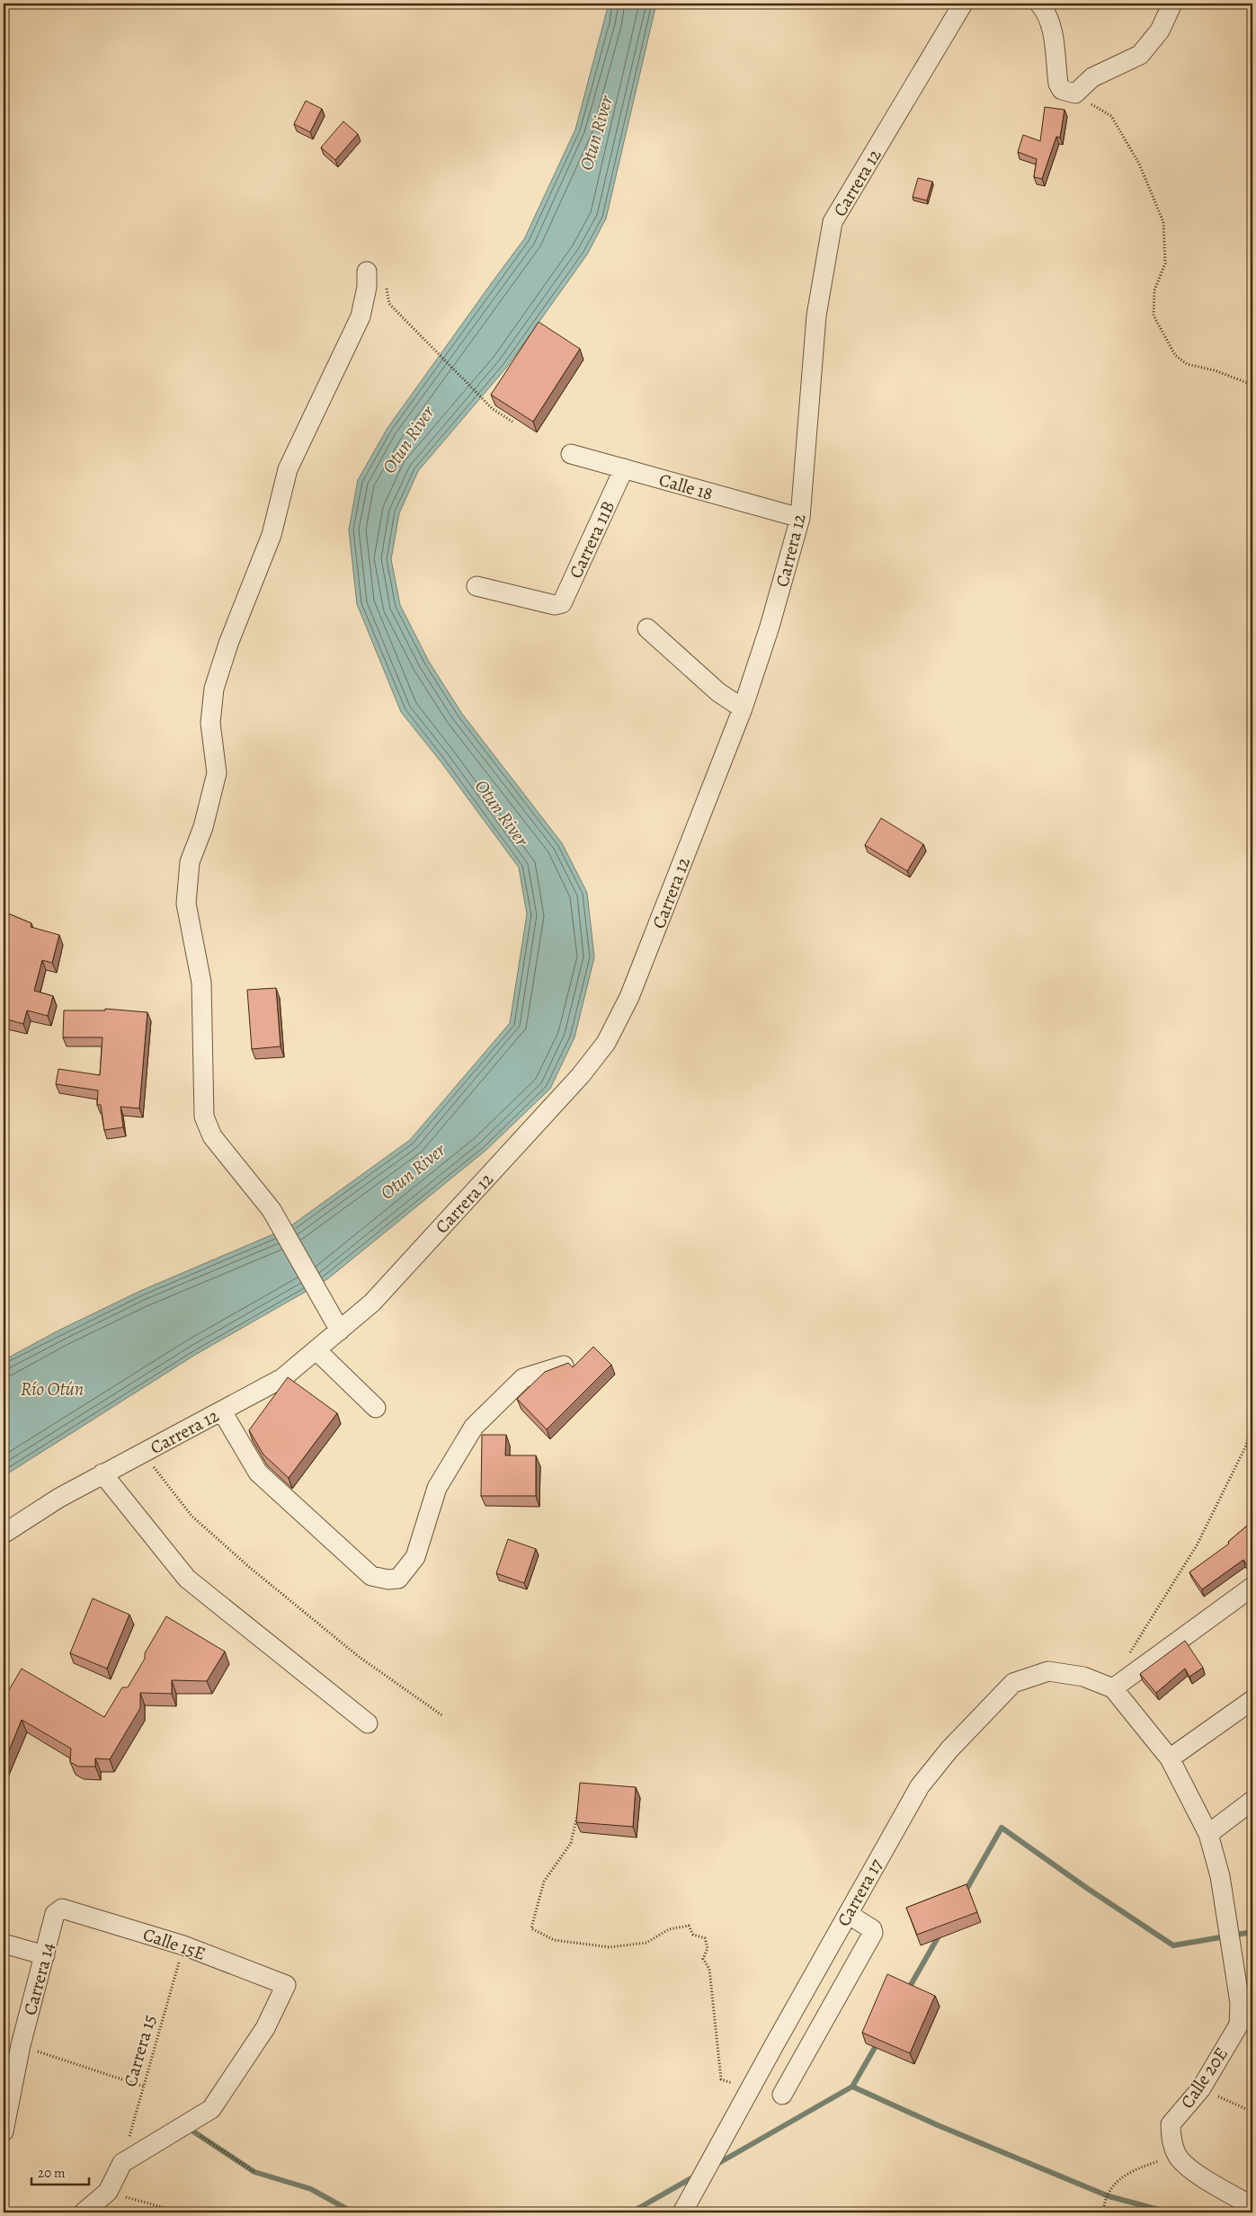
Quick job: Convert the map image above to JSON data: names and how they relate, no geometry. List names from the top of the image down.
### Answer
{
  "streets": {
    "street": [
      "Carrera 12",
      "Calle 18",
      "Carrera 11B",
      "Carrera 17",
      "Calle 15E",
      "Carrera 14",
      "Calle 20E"
    ],
    "path": ["Carrera 15"]
  },
  "crossings": [
    ["Carrera 12", "Calle 18"],
    ["Calle 18", "Carrera 11B"],
    ["Carrera 17", "Calle 20E"],
    ["Calle 15E", "Carrera 14"],
    ["Calle 15E", "Carrera 15"]
  ],
  "water": ["Otun River", "Río Otún"],
  "scale_bar": "20 m"
}
